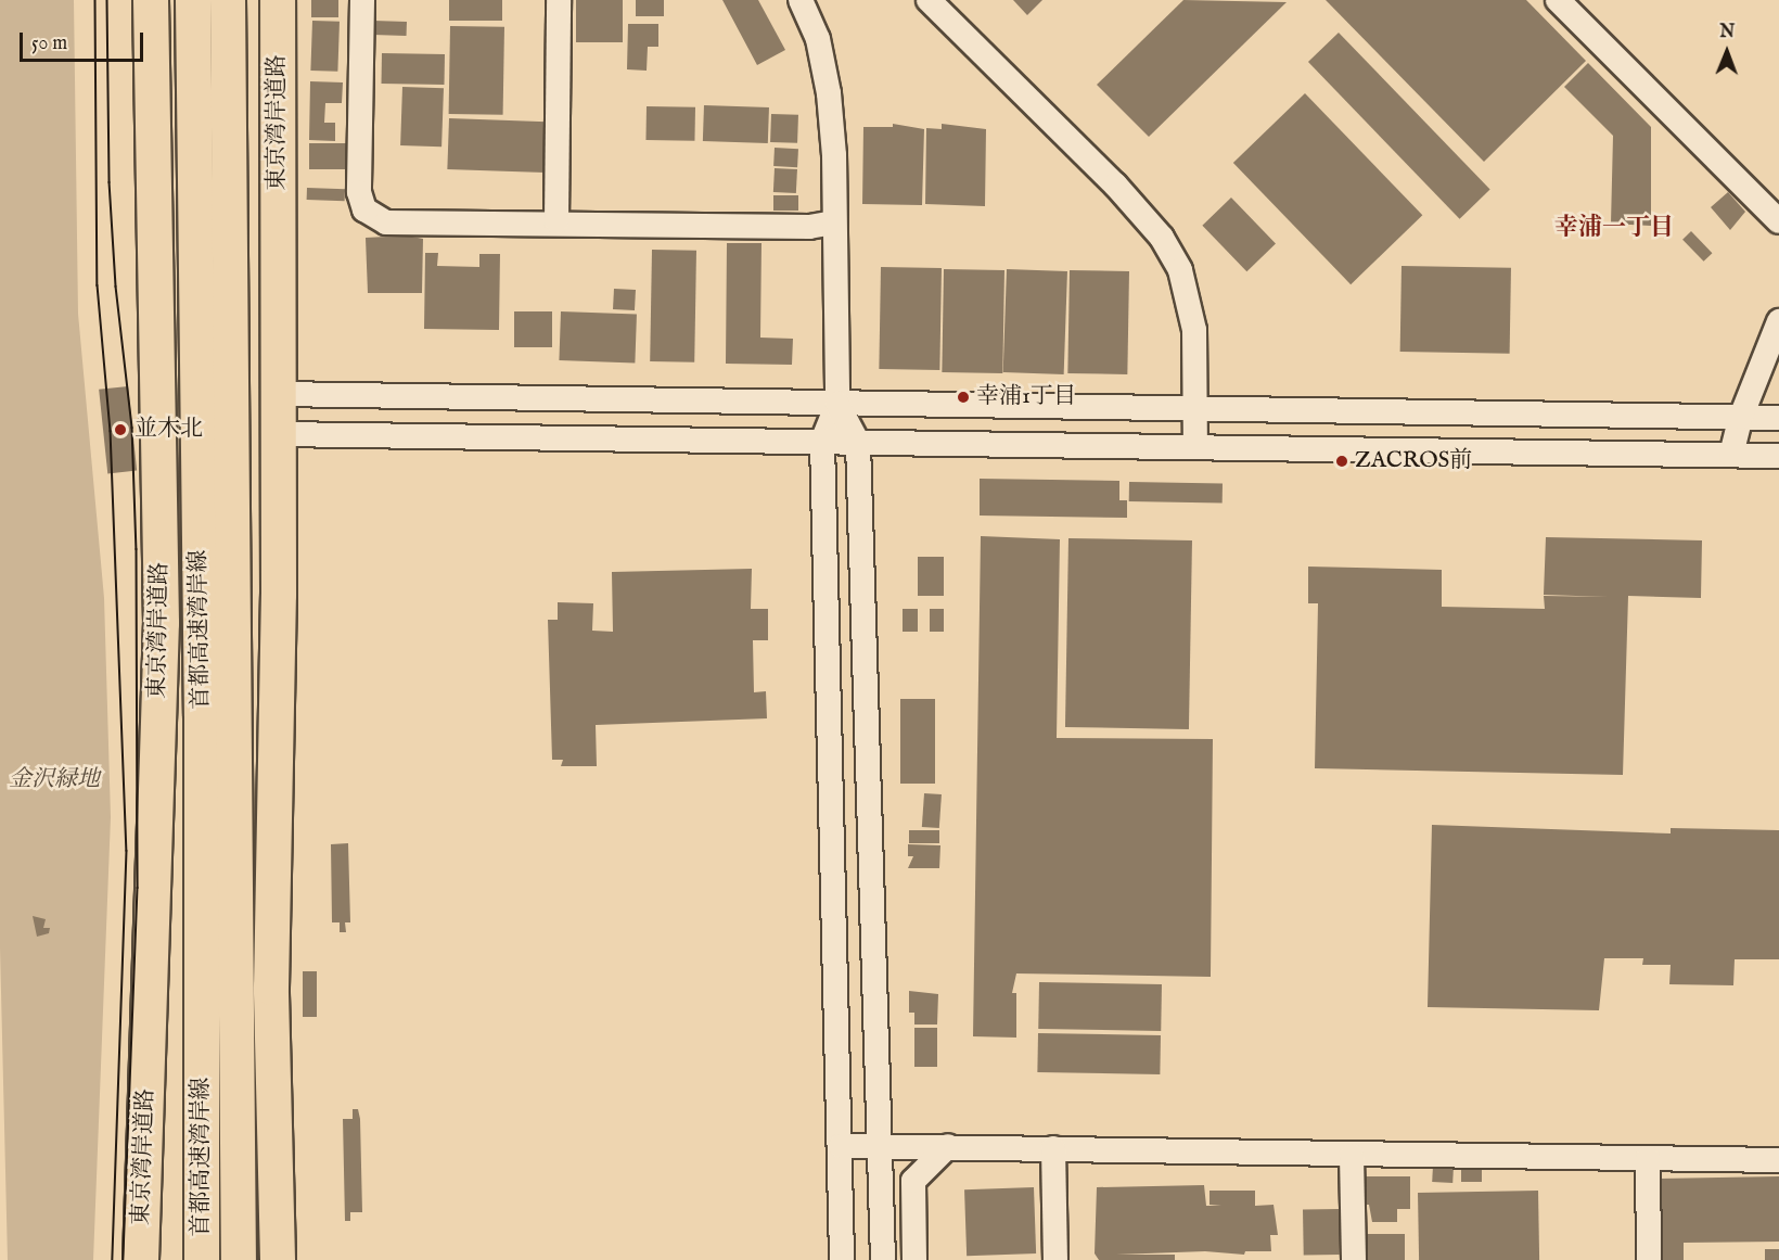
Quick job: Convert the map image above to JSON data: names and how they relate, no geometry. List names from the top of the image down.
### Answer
{
  "streets": {
    "highway": ["東京湾岸道路", "首都高速湾岸線"]
  },
  "districts": ["幸浦一丁目"],
  "parks": ["金沢緑地"],
  "places": ["幸浦1丁目", "並木北", "ZACROS前"],
  "scale_bar": "50 m",
  "north": "top"
}
